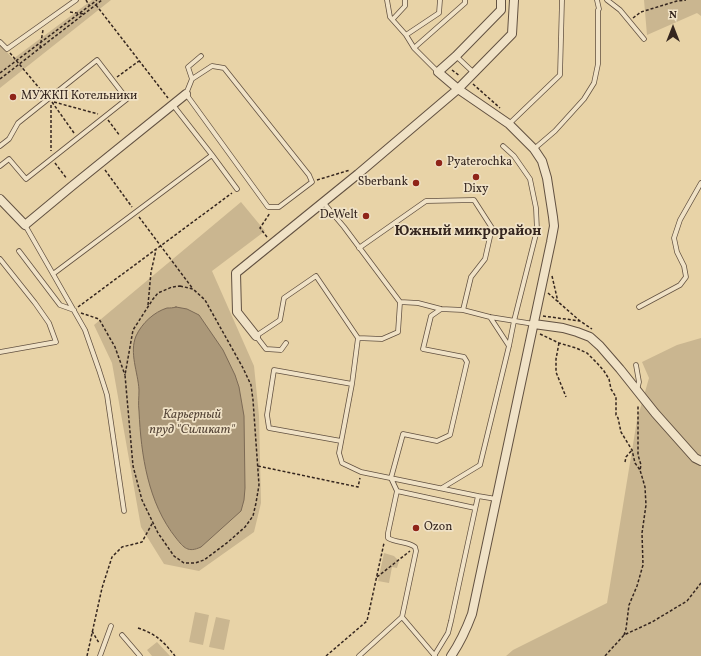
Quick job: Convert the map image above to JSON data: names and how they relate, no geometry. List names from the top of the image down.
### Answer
{
  "districts": ["Южный микрорайон"],
  "water": ["Карьерный пруд \"Силикат\""],
  "places": [
    "МУЖКП Котельники",
    "Pyaterochka",
    "Dixy",
    "Sberbank",
    "DeWelt",
    "Ozon"
  ],
  "north": "top"
}
